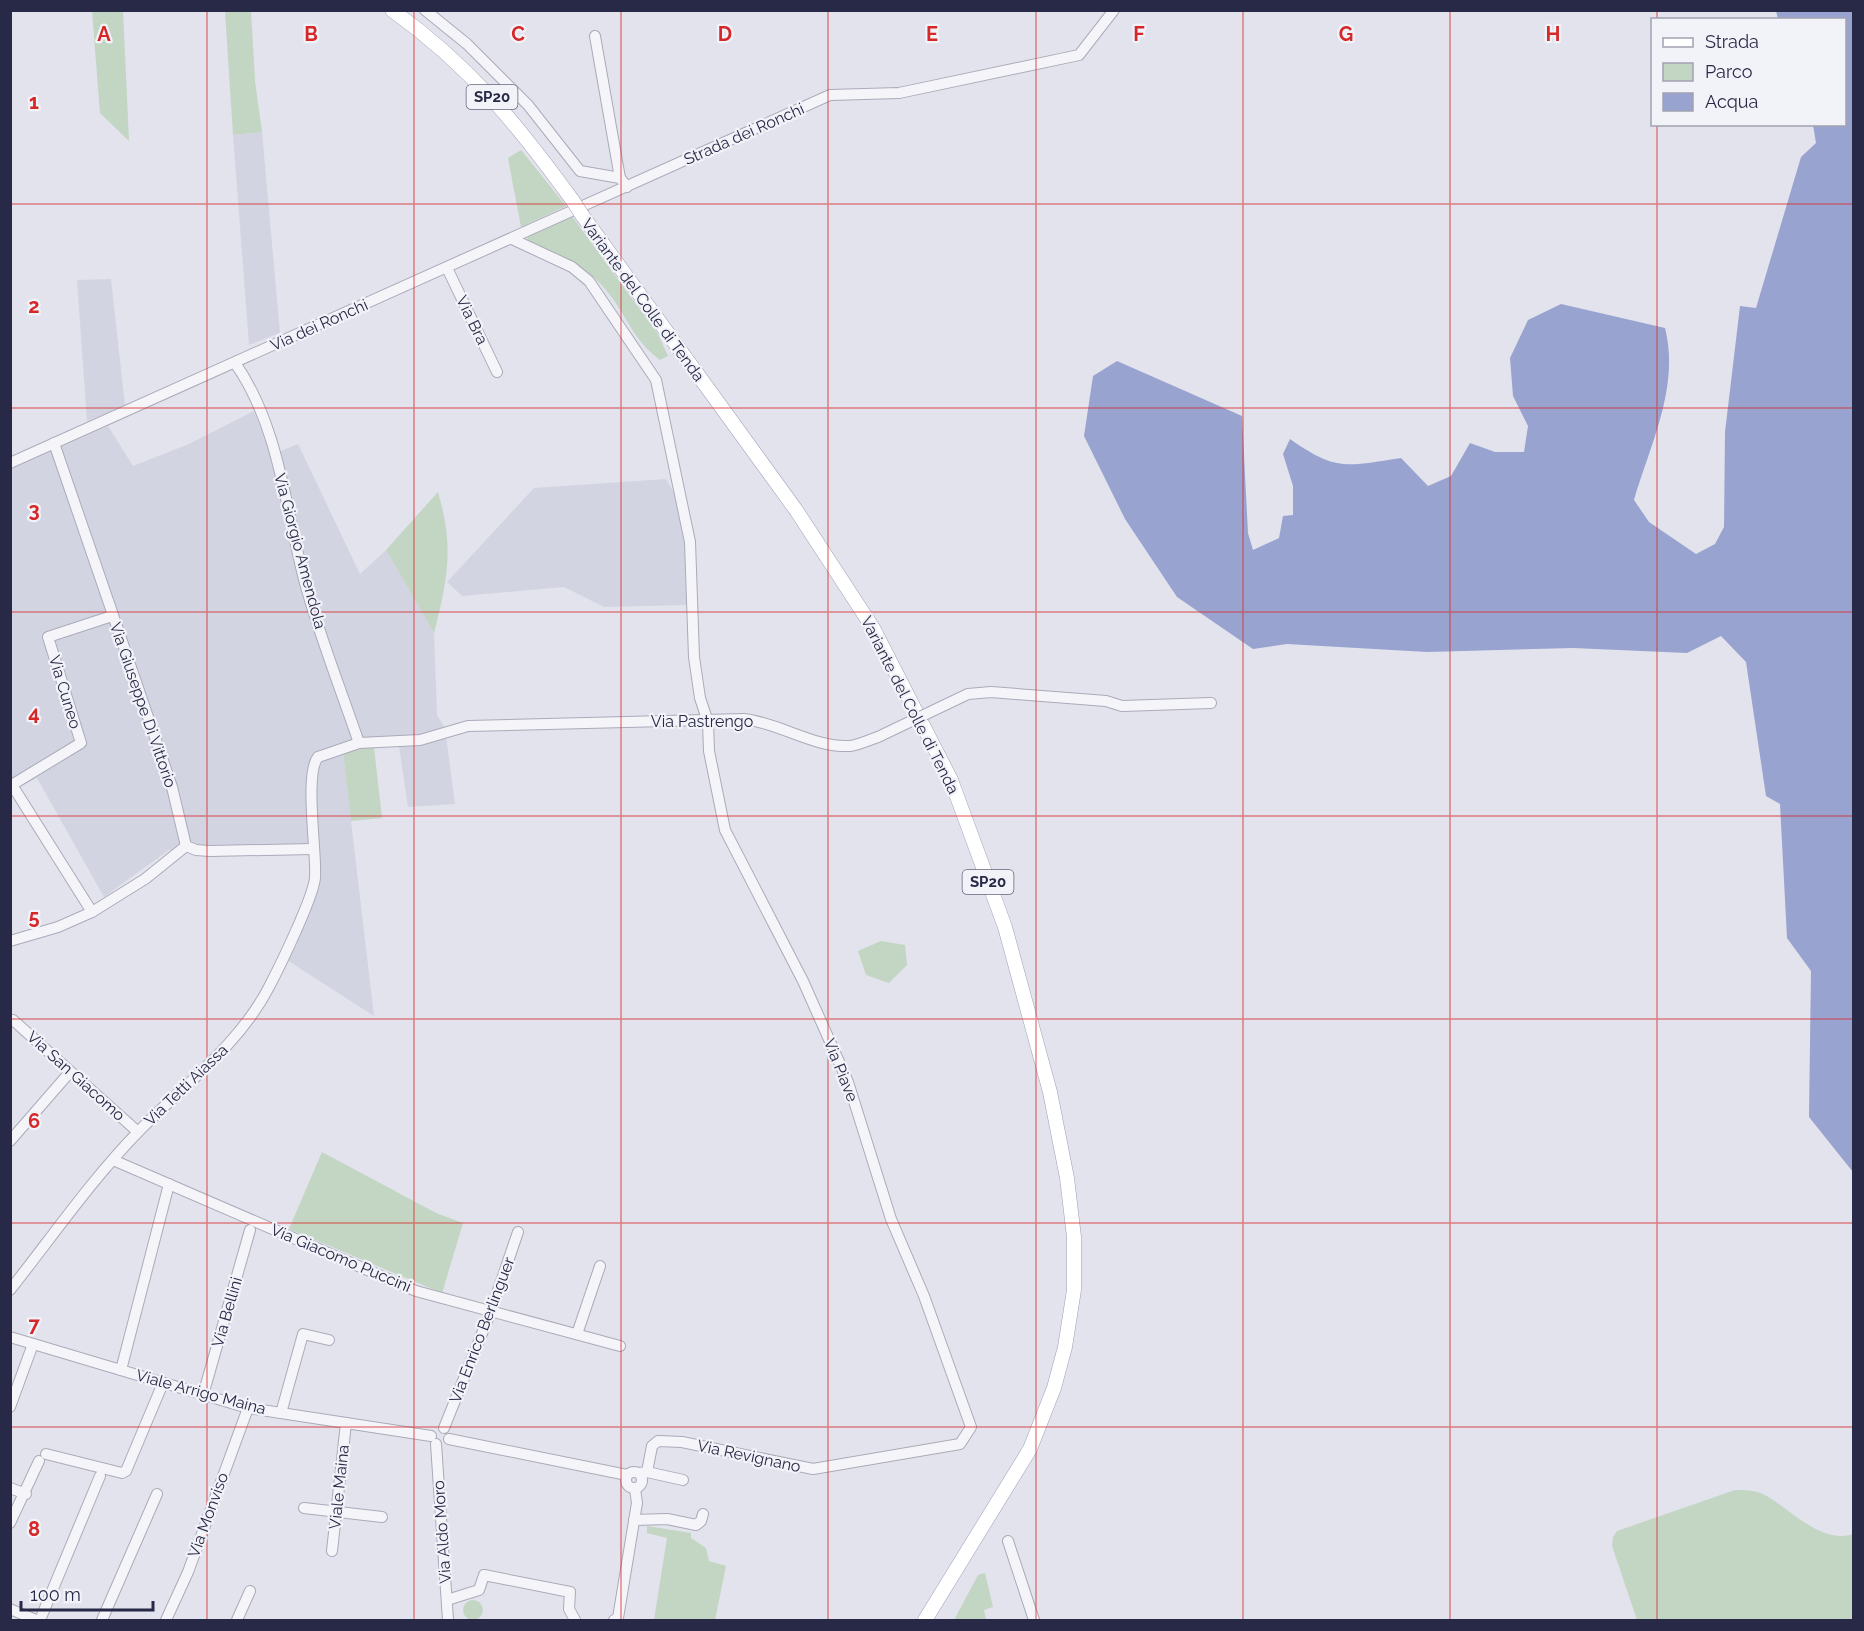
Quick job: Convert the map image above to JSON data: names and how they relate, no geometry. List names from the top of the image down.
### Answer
{
  "streets": {
    "main road": ["SP20", "Variante del Colle di Tenda"],
    "street": [
      "Strada dei Ronchi",
      "Via Bra",
      "Via dei Ronchi",
      "Via Giorgio Amendola",
      "Via Cuneo",
      "Via Giuseppe Di Vittorio",
      "Via Pastrengo",
      "Via Piave",
      "Via San Giacomo",
      "Via Tetti Aiassa",
      "Via Giacomo Puccini",
      "Via Bellini",
      "Via Enrico Berlinguer",
      "Viale Arrigo Maina",
      "Via Revignano",
      "Viale Maina",
      "Via Monviso",
      "Via Aldo Moro"
    ]
  },
  "crossings": [
    ["Strada dei Ronchi", "Via dei Ronchi"],
    ["Via Bra", "Via dei Ronchi"],
    ["Via dei Ronchi", "Via Giorgio Amendola"],
    ["Via dei Ronchi", "Via Giuseppe Di Vittorio"],
    ["Via dei Ronchi", "Via Piave"],
    ["Via Giorgio Amendola", "Via Pastrengo"],
    ["Via Giorgio Amendola", "Via Tetti Aiassa"],
    ["Via Cuneo", "Via Giuseppe Di Vittorio"],
    ["Via Pastrengo", "Via Piave"],
    ["Via Pastrengo", "Via Tetti Aiassa"],
    ["Via Piave", "Via Revignano"],
    ["Via San Giacomo", "Via Tetti Aiassa"],
    ["Via Tetti Aiassa", "Via Giacomo Puccini"],
    ["Via Giacomo Puccini", "Via Enrico Berlinguer"],
    ["Via Bellini", "Viale Arrigo Maina"],
    ["Via Enrico Berlinguer", "Viale Arrigo Maina"],
    ["Via Enrico Berlinguer", "Via Aldo Moro"],
    ["Viale Arrigo Maina", "Viale Maina"],
    ["Viale Arrigo Maina", "Via Monviso"],
    ["Viale Arrigo Maina", "Via Aldo Moro"]
  ],
  "legend": ["Strada", "Parco", "Acqua"],
  "scale_bar": "100 m",
  "grid": {
    "columns": [
      "A",
      "B",
      "C",
      "D",
      "E",
      "F",
      "G",
      "H"
    ],
    "rows": [
      "1",
      "2",
      "3",
      "4",
      "5",
      "6",
      "7",
      "8"
    ]
  }
}
